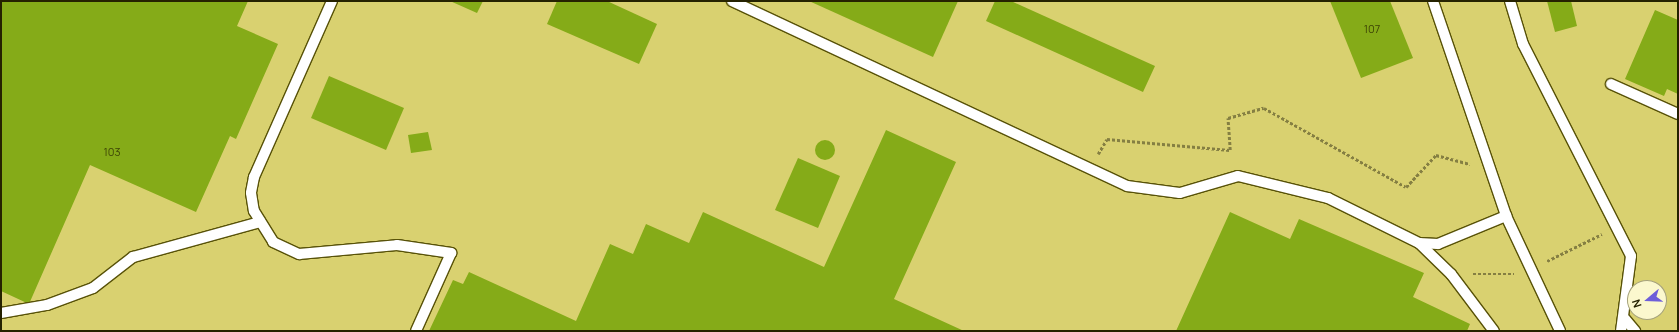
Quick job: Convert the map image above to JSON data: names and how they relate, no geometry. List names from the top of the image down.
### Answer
{
  "house_numbers": ["107", "103"],
  "north": "left"
}
